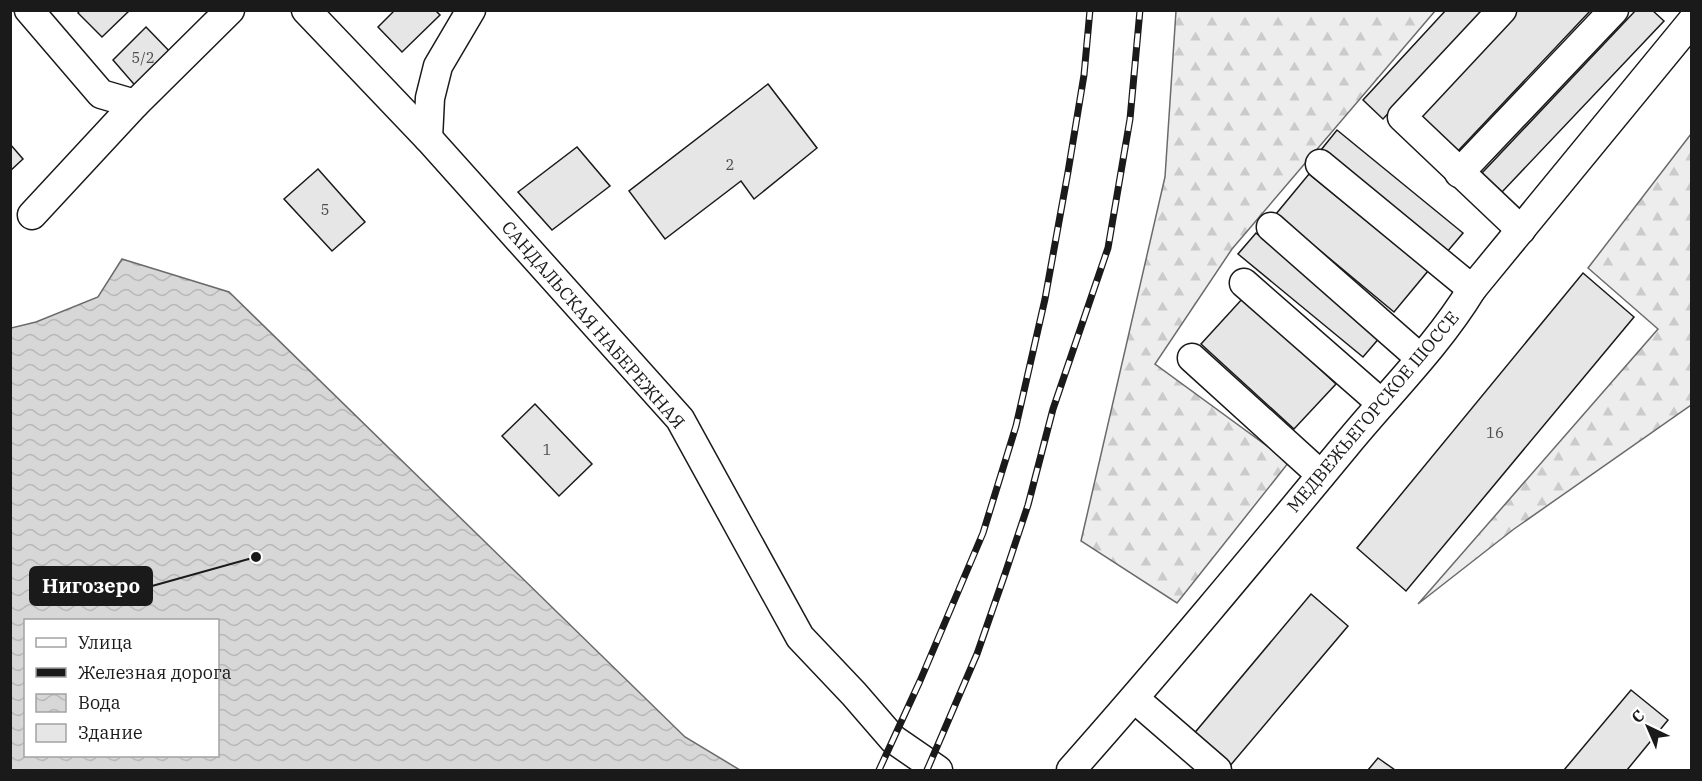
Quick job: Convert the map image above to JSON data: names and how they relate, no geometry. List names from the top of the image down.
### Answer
{
  "streets": {
    "street": ["САНДАЛЬСКАЯ НАБЕРЕЖНАЯ", "МЕДВЕЖЬЕГОРСКОЕ ШОССЕ"]
  },
  "places": ["Нигозеро"],
  "house_numbers": [
    "5/2",
    "2",
    "5",
    "16",
    "1"
  ],
  "legend": [
    "Улица",
    "Железная дорога",
    "Вода",
    "Здание"
  ],
  "north": "top left"
}
